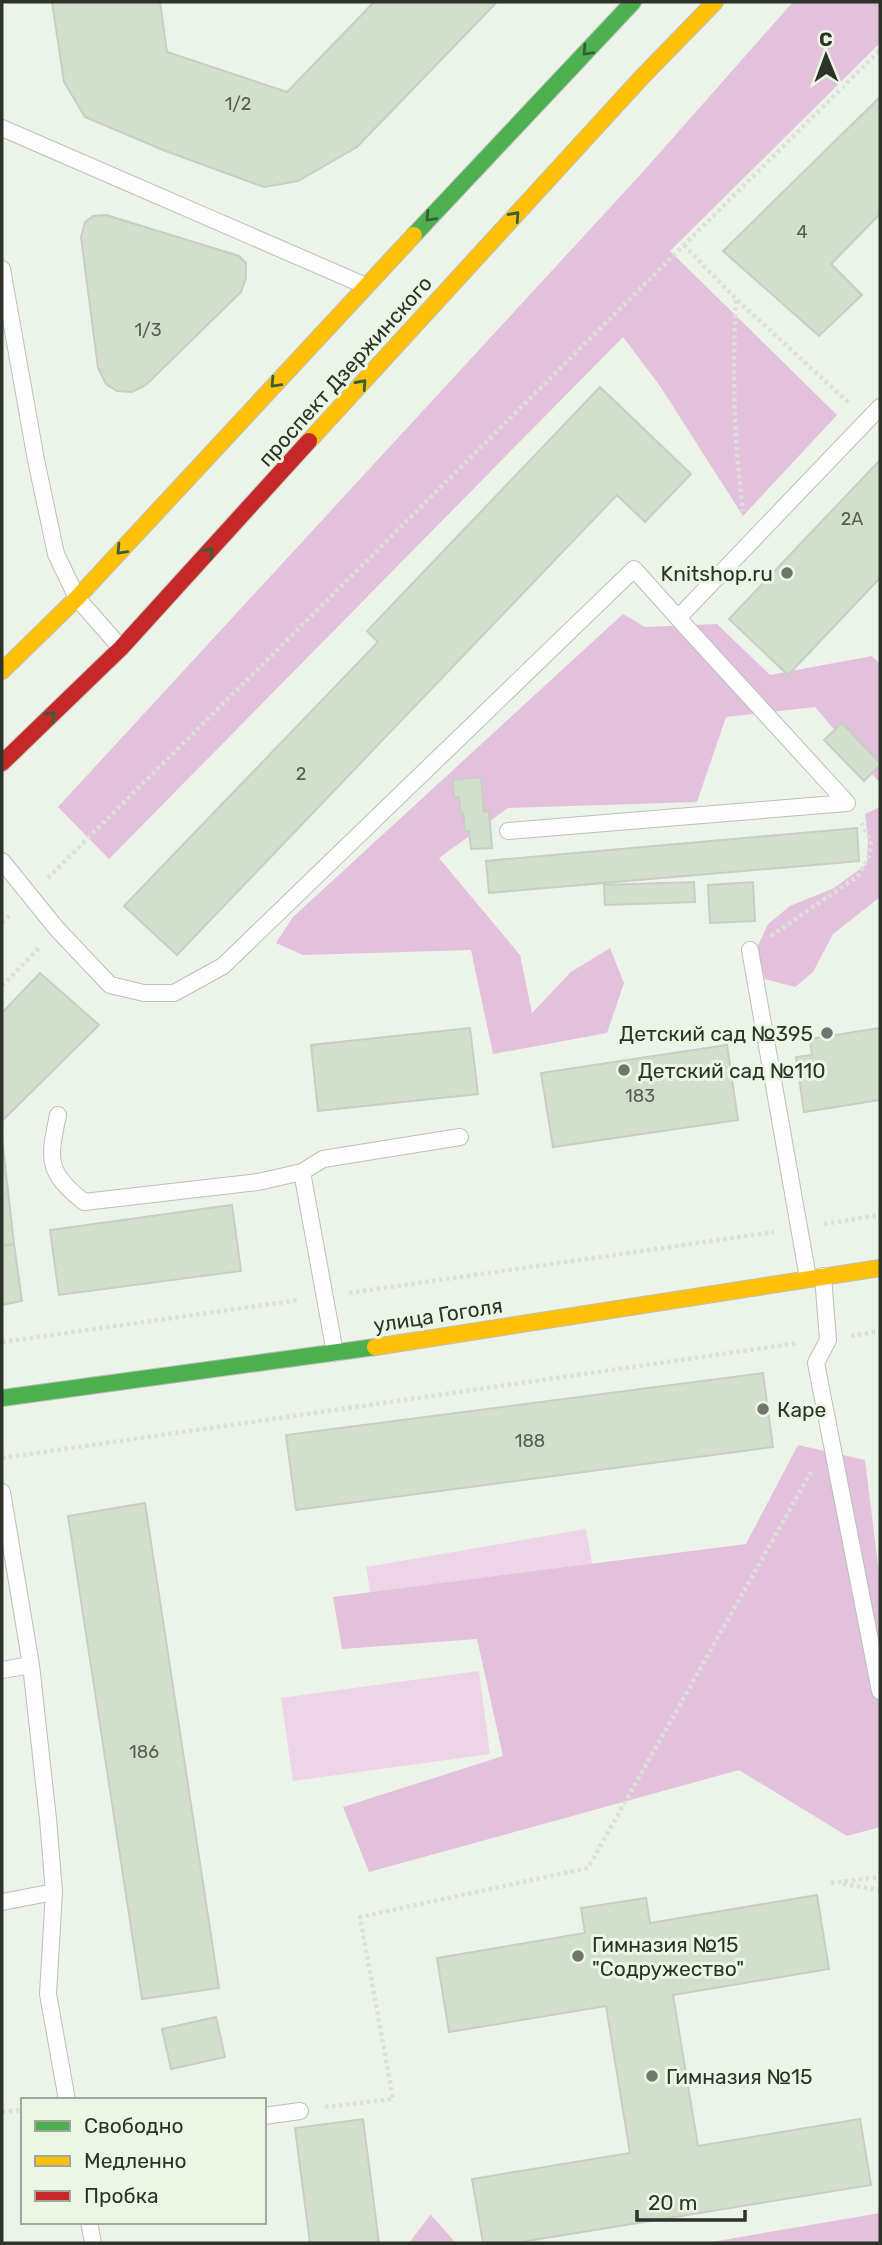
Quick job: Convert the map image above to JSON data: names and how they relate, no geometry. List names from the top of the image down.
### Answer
{
  "streets": {
    "main road": ["проспект Дзержинского", "улица Гоголя"]
  },
  "places": [
    "Knitshop.ru",
    "Детский сад №395",
    "Детский сад №110",
    "Каре",
    "Гимназия №15 \"Содружество\"",
    "Гимназия №15"
  ],
  "house_numbers": [
    "1/2",
    "4",
    "1/3",
    "2А",
    "2",
    "183",
    "188",
    "186"
  ],
  "legend": ["Свободно", "Медленно", "Пробка"],
  "scale_bar": "20 m",
  "north": "top"
}
